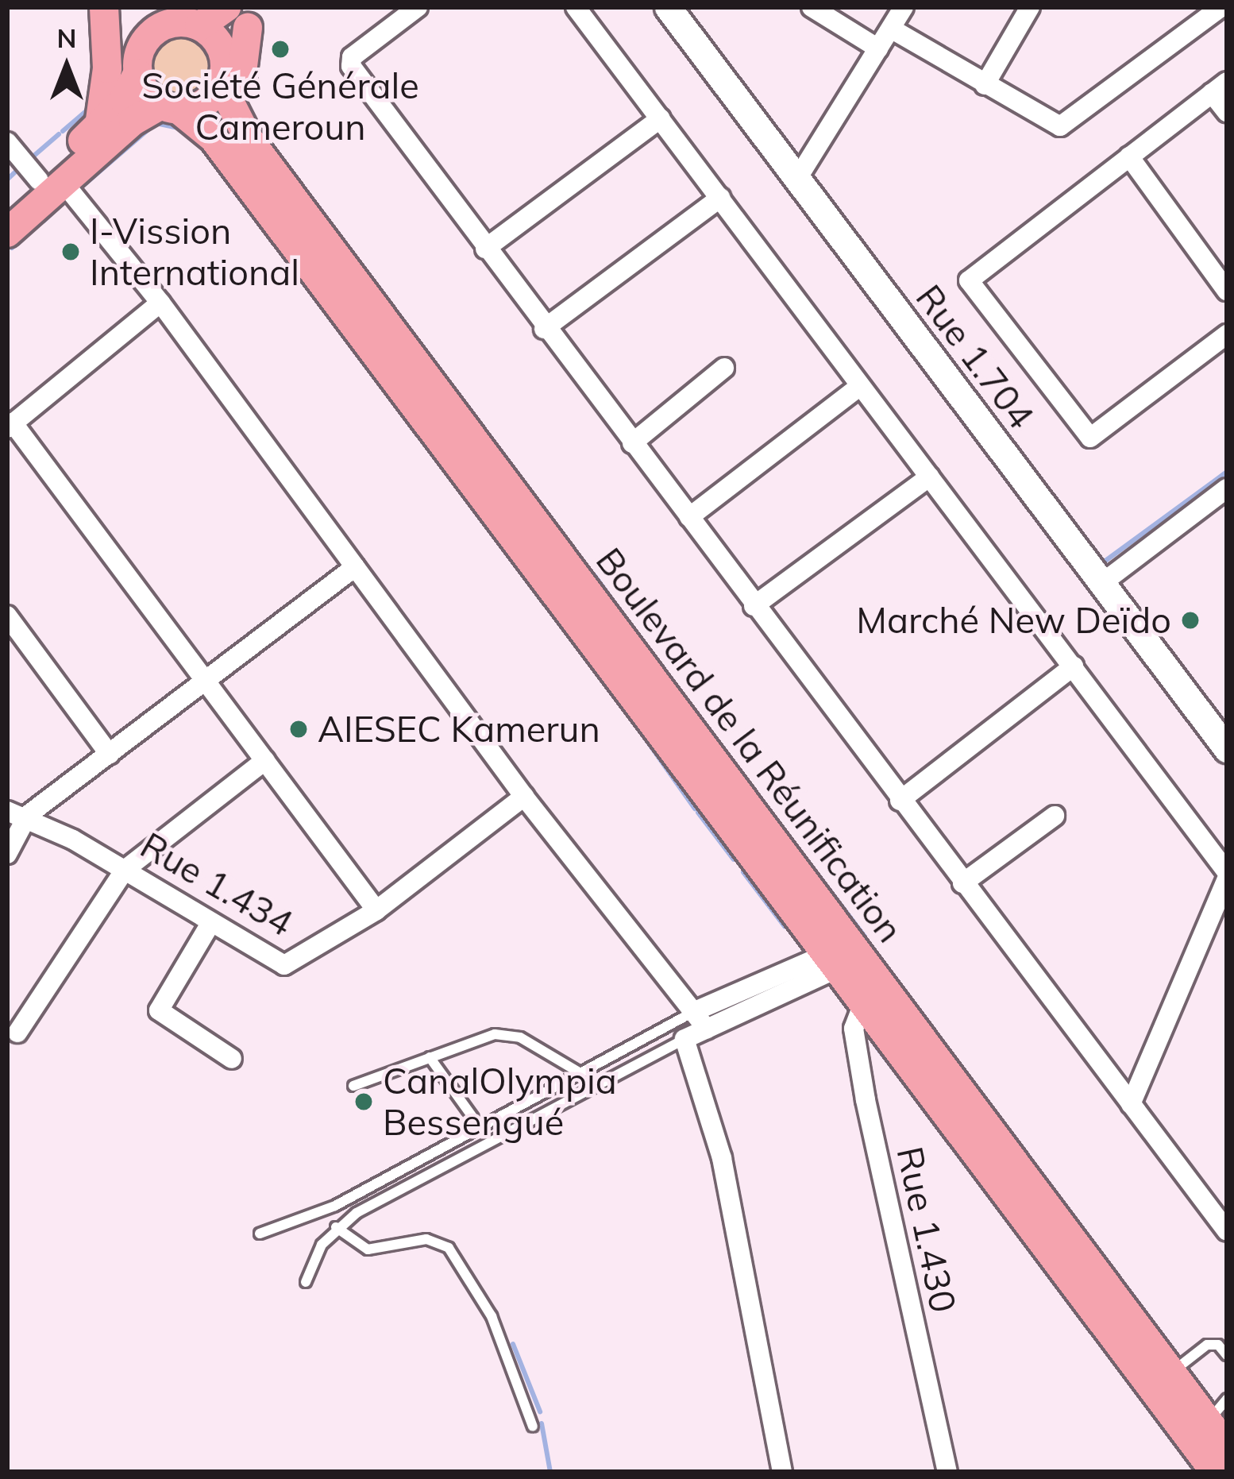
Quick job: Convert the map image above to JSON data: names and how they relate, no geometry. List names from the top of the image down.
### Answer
{
  "streets": {
    "main road": ["Boulevard de la Réunification"],
    "street": ["Rue 1.704", "Rue 1.434", "Rue 1.430"]
  },
  "places": [
    "Société Générale Cameroun",
    "I-Vission International",
    "Marché New Deïdo",
    "AIESEC Kamerun",
    "CanalOlympia Bessengué"
  ],
  "north": "top"
}
